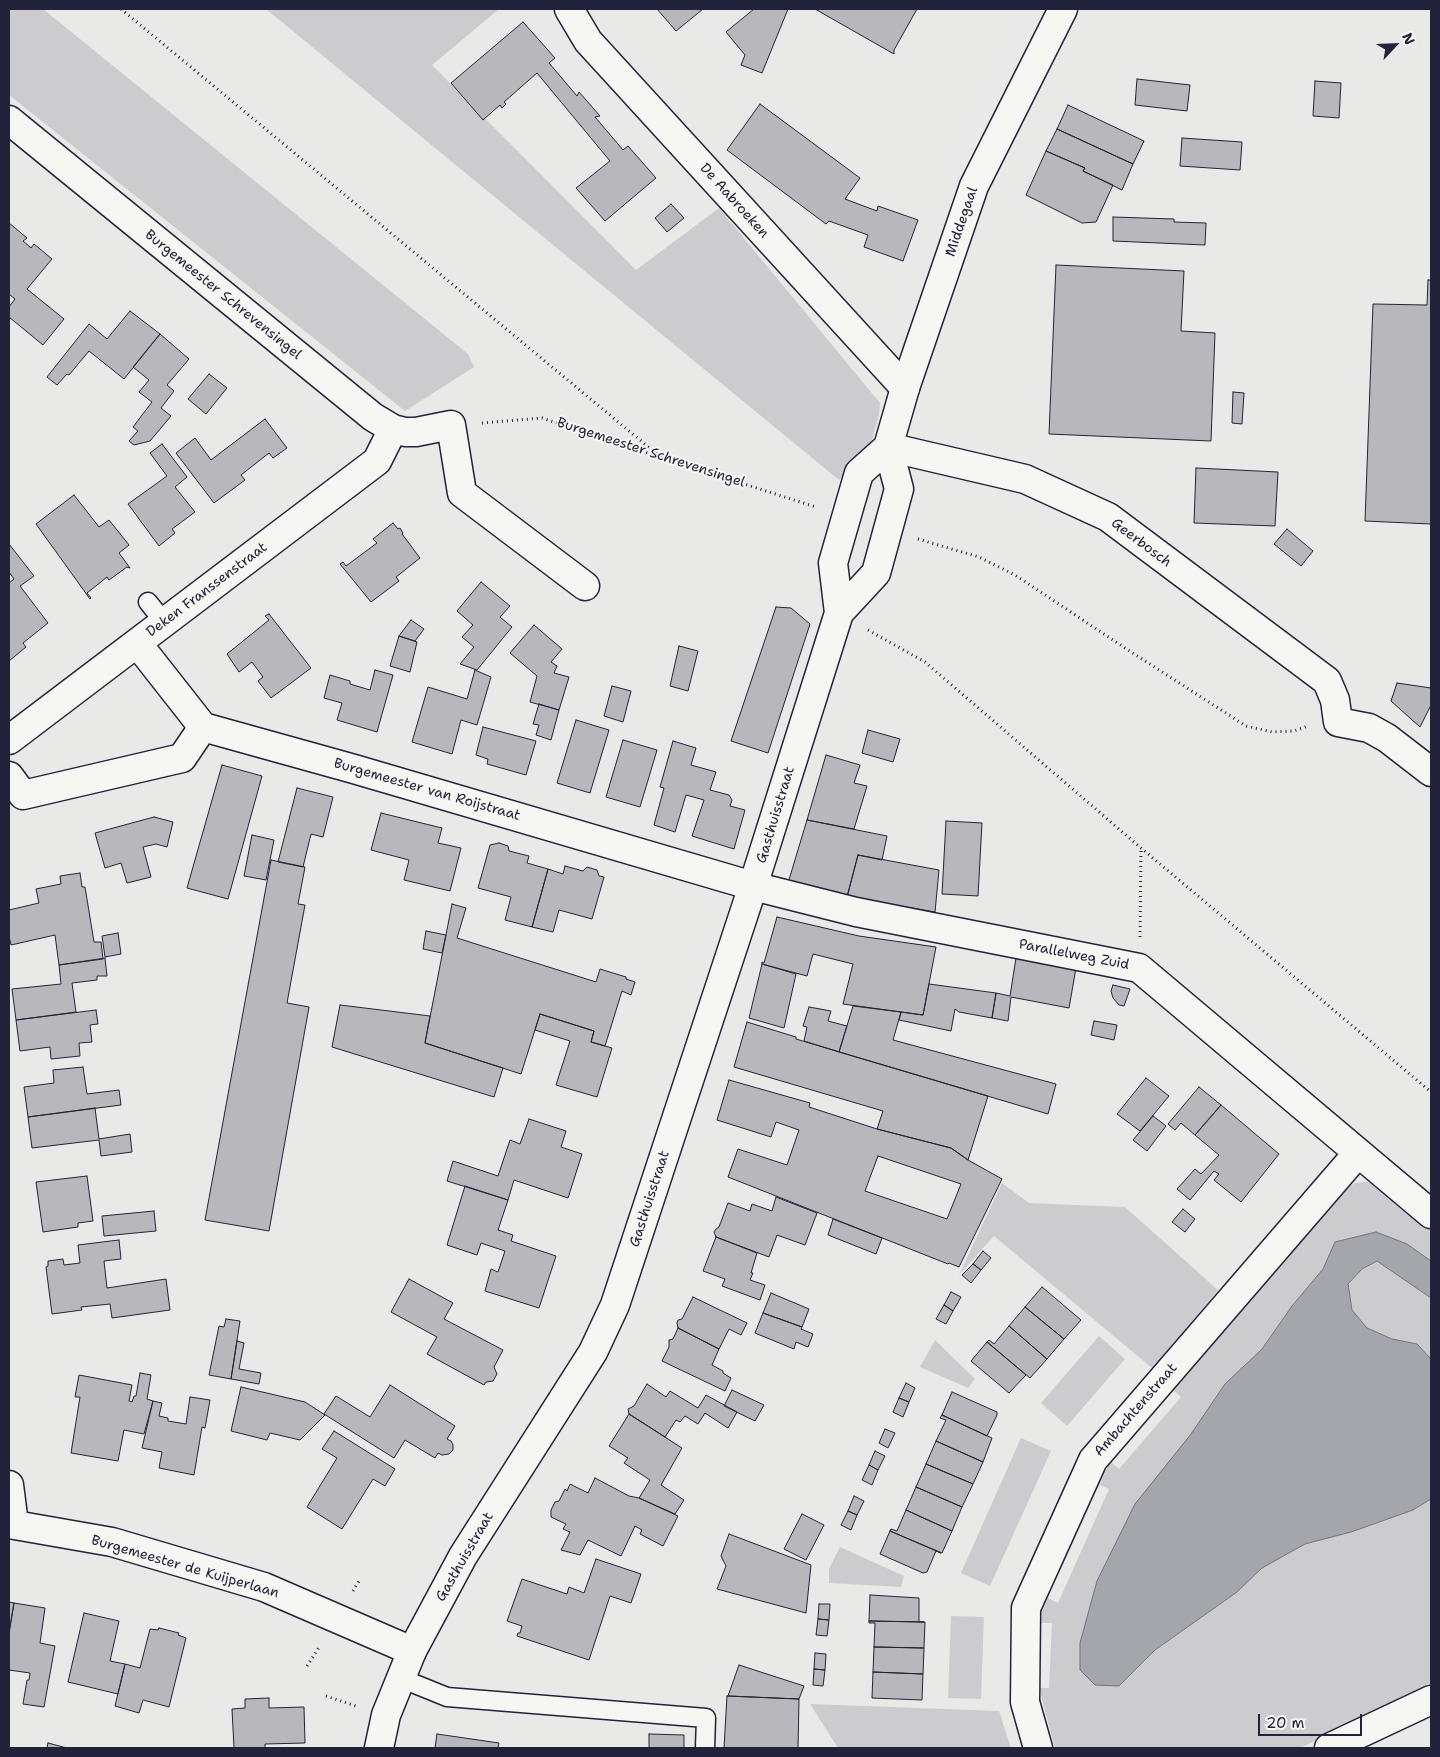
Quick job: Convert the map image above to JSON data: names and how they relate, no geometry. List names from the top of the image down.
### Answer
{
  "streets": {
    "street": [
      "De Aabroeken",
      "Middegaal",
      "Burgemeester Schrevensingel",
      "Geerbosch",
      "Deken Franssenstraat",
      "Burgemeester van Roijstraat",
      "Gasthuisstraat",
      "Parallelweg Zuid",
      "Ambachtenstraat",
      "Burgemeester de Kuijperlaan"
    ]
  },
  "crossings": [
    ["De Aabroeken", "Middegaal"],
    ["Middegaal", "Geerbosch"],
    ["Burgemeester Schrevensingel", "Deken Franssenstraat"],
    ["Burgemeester Schrevensingel", "Gasthuisstraat"],
    ["Burgemeester van Roijstraat", "Gasthuisstraat"],
    ["Burgemeester van Roijstraat", "Parallelweg Zuid"],
    ["Gasthuisstraat", "Parallelweg Zuid"],
    ["Gasthuisstraat", "Burgemeester de Kuijperlaan"],
    ["Parallelweg Zuid", "Ambachtenstraat"]
  ],
  "scale_bar": "20 m",
  "north": "top right"
}
